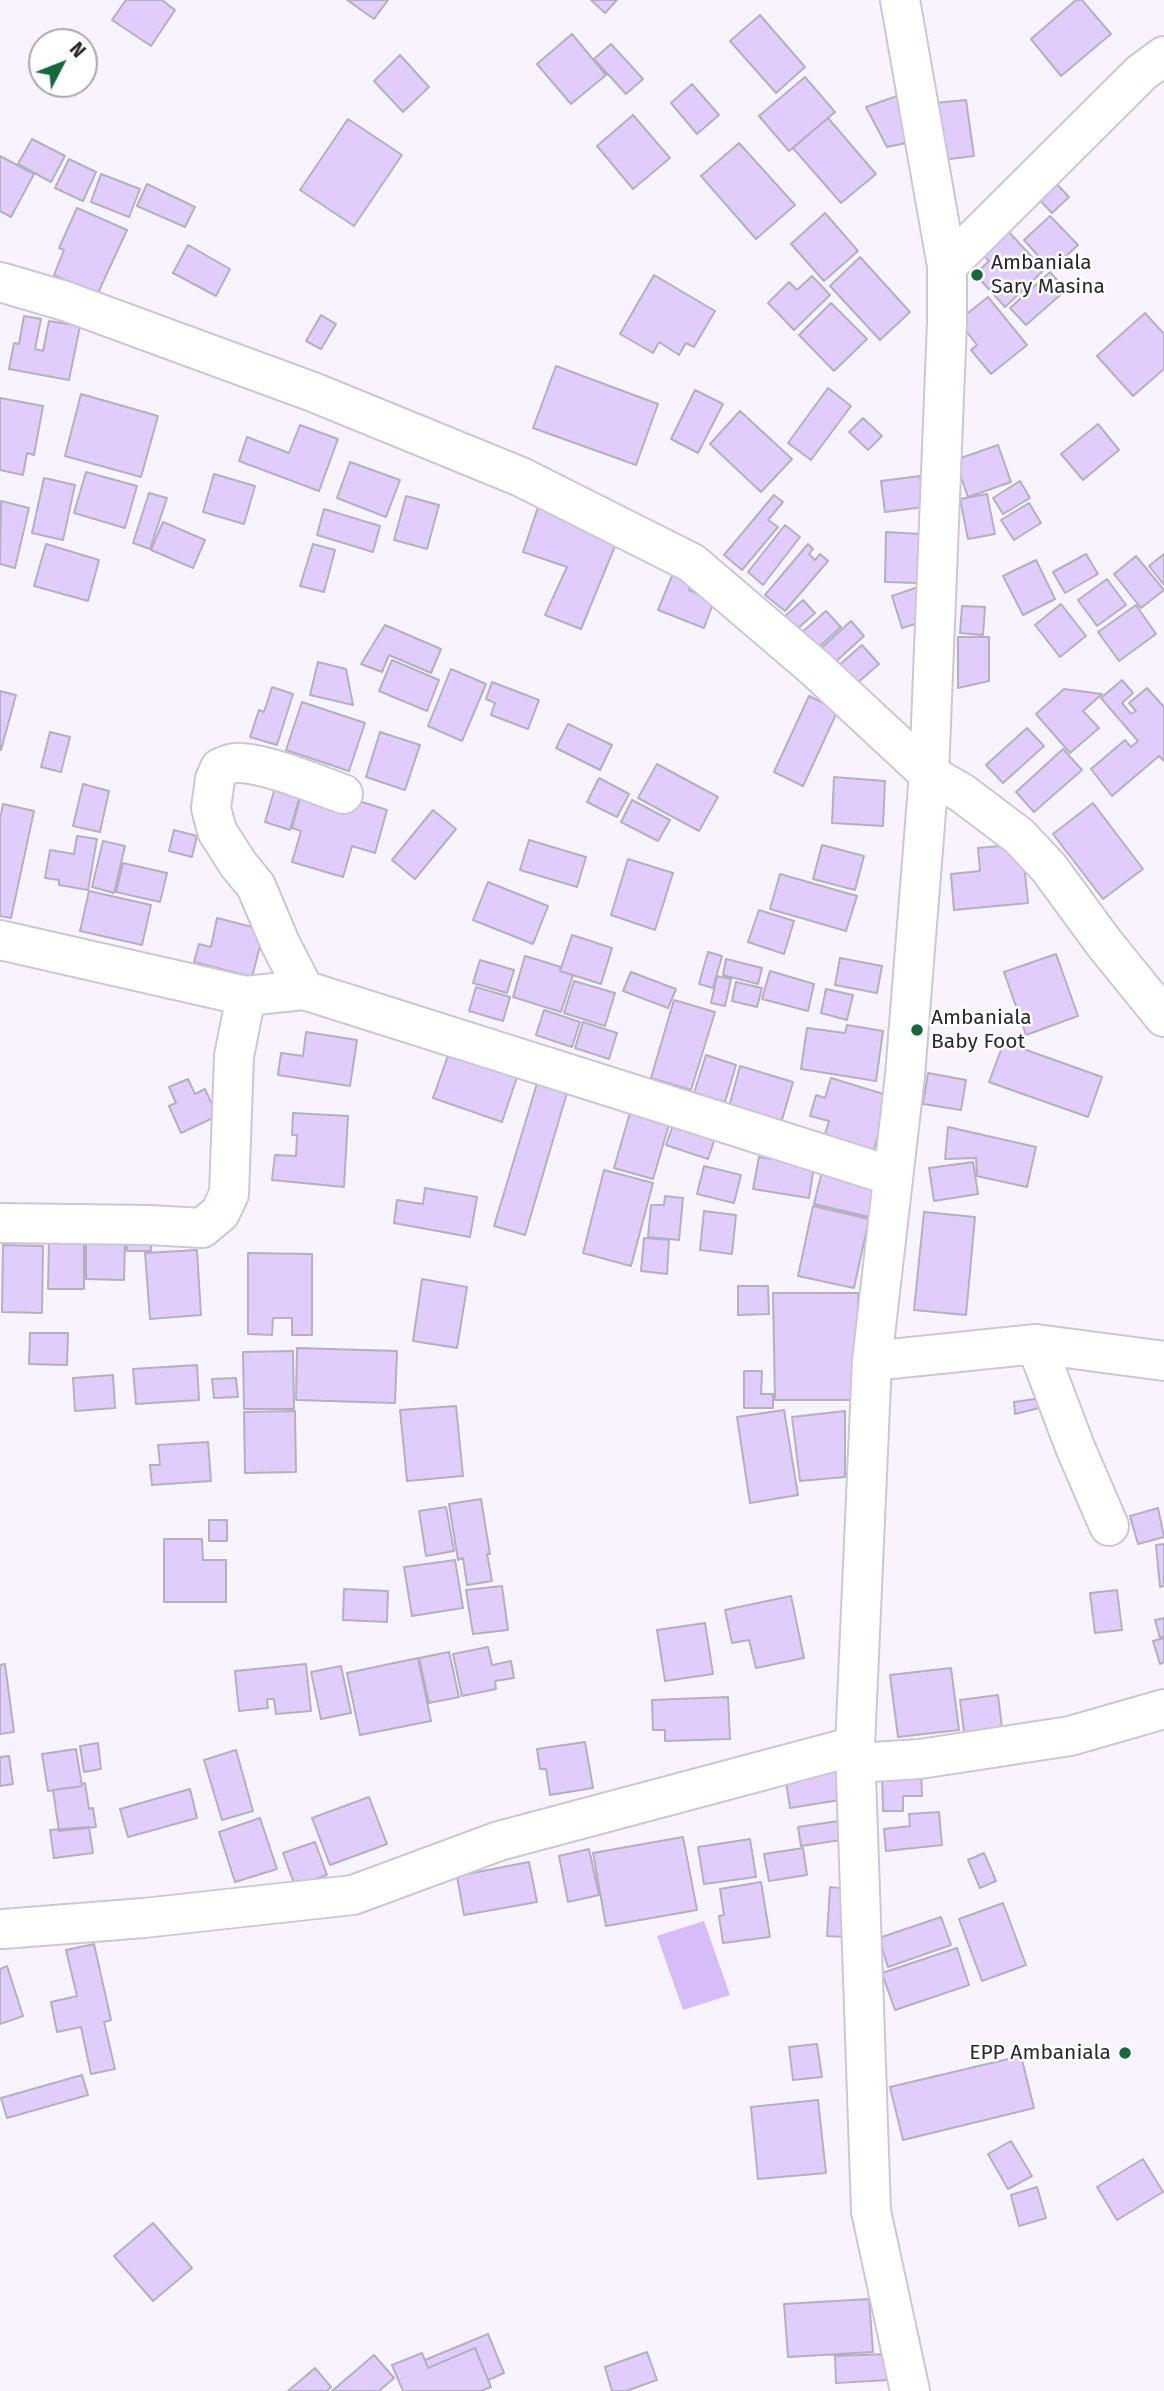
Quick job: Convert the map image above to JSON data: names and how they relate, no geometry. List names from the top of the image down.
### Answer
{
  "places": ["Ambaniala Sary Masina", "Ambaniala Baby Foot", "EPP Ambaniala"],
  "north": "top right"
}
